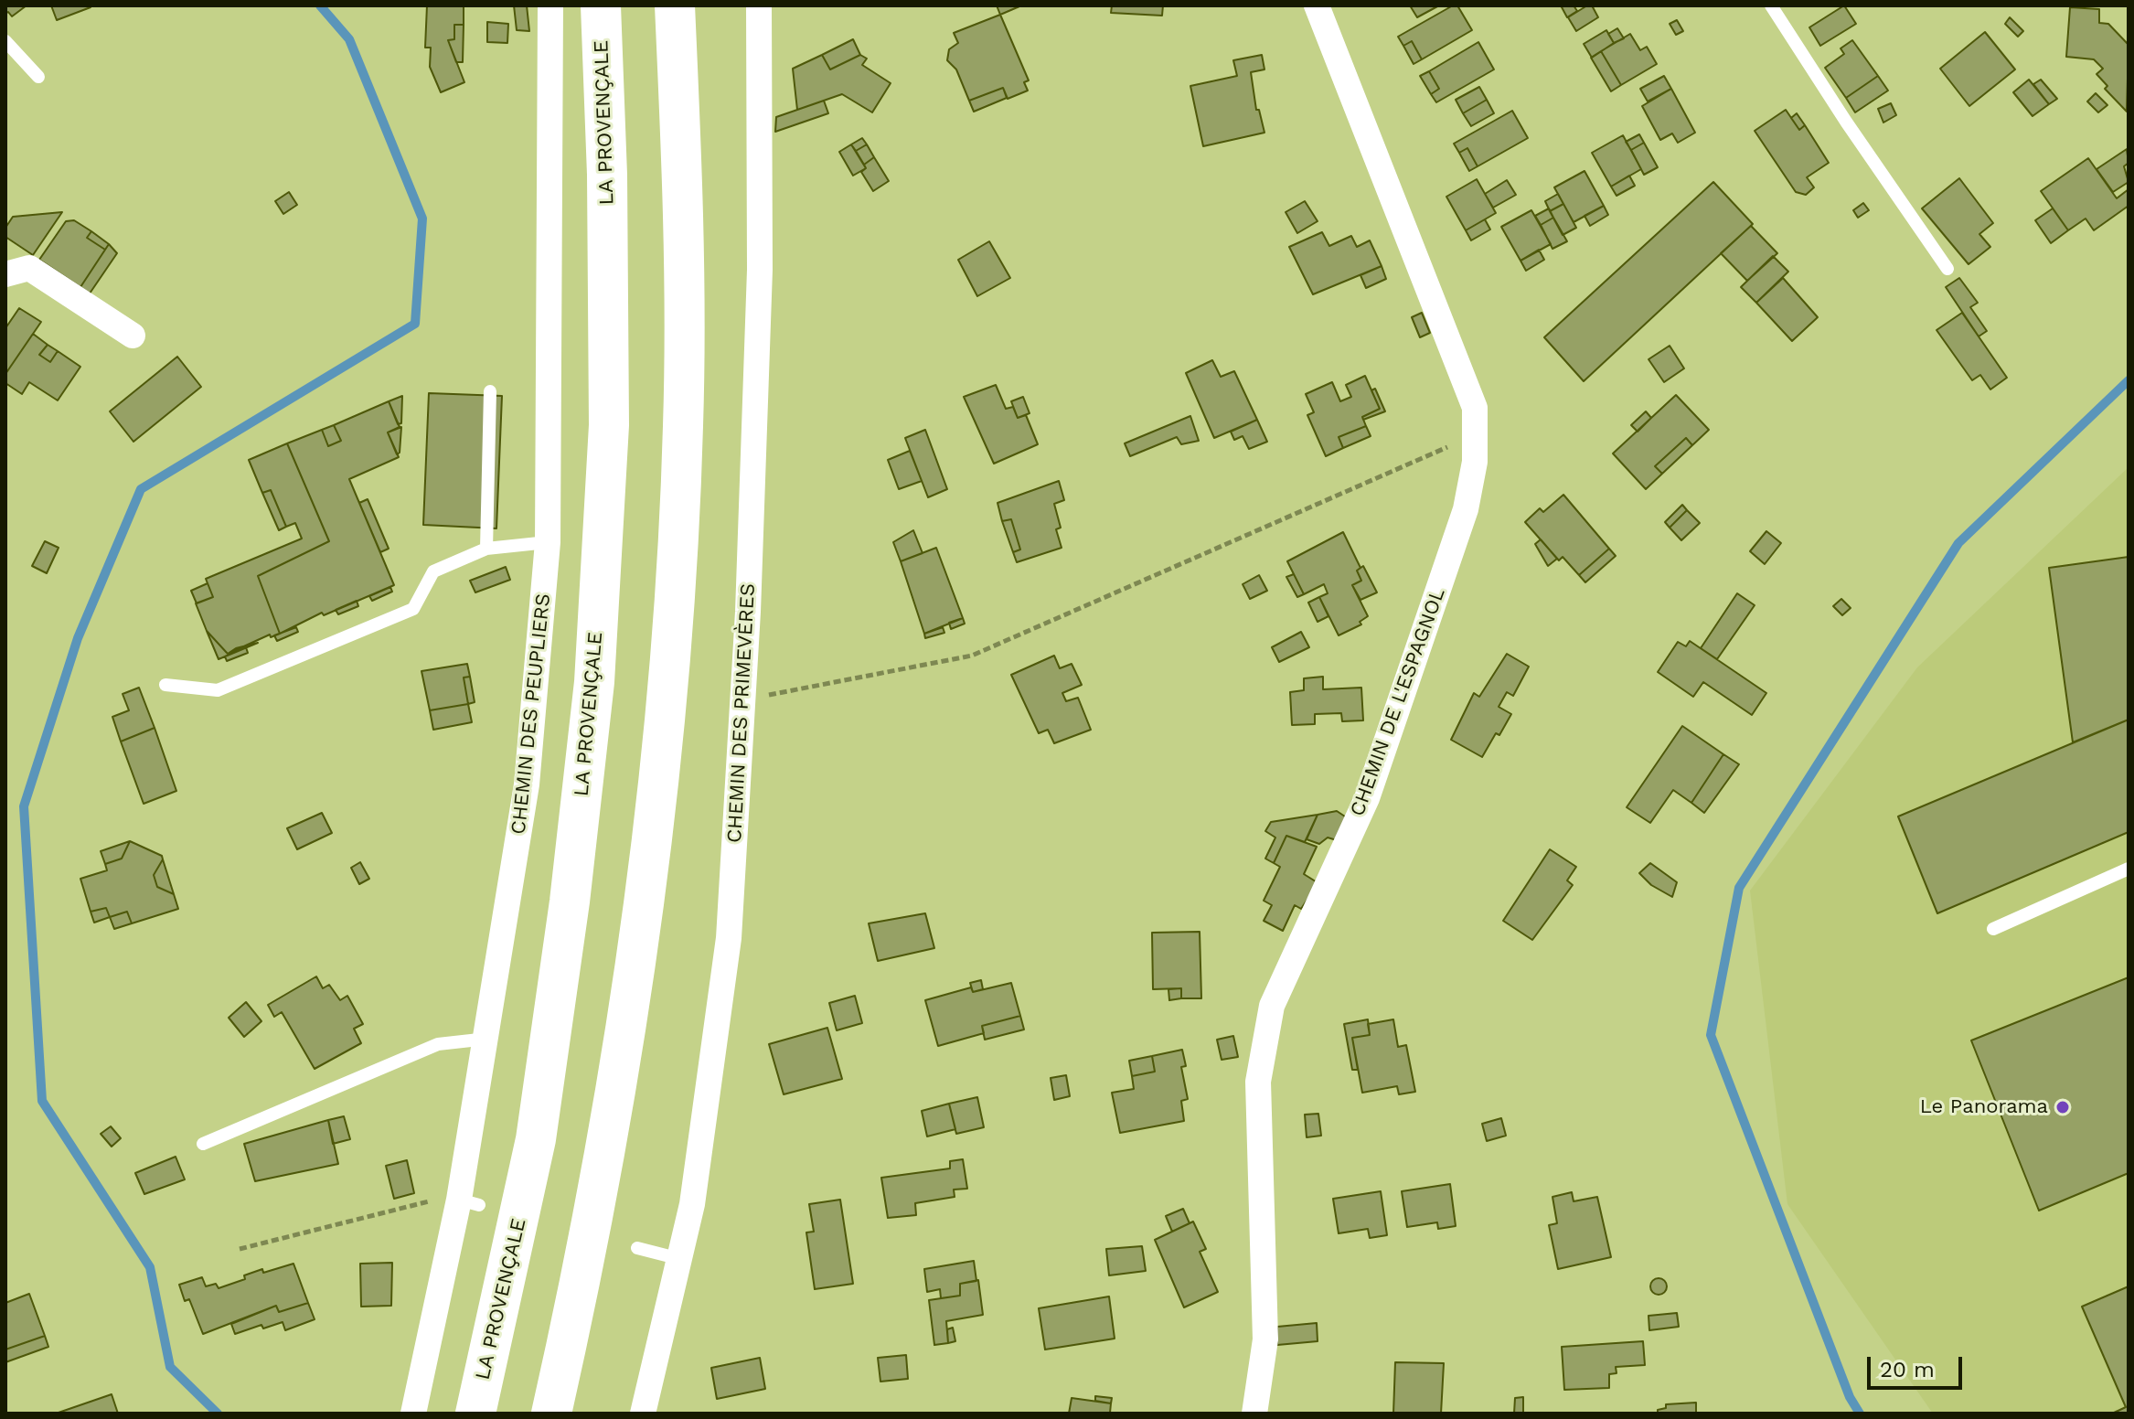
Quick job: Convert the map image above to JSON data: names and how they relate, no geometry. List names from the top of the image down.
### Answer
{
  "streets": {
    "highway": ["LA PROVENÇALE"],
    "street": ["CHEMIN DE L'ESPAGNOL", "CHEMIN DES PRIMEVÈRES", "CHEMIN DES PEUPLIERS"]
  },
  "places": ["Le Panorama"],
  "scale_bar": "20 m"
}
